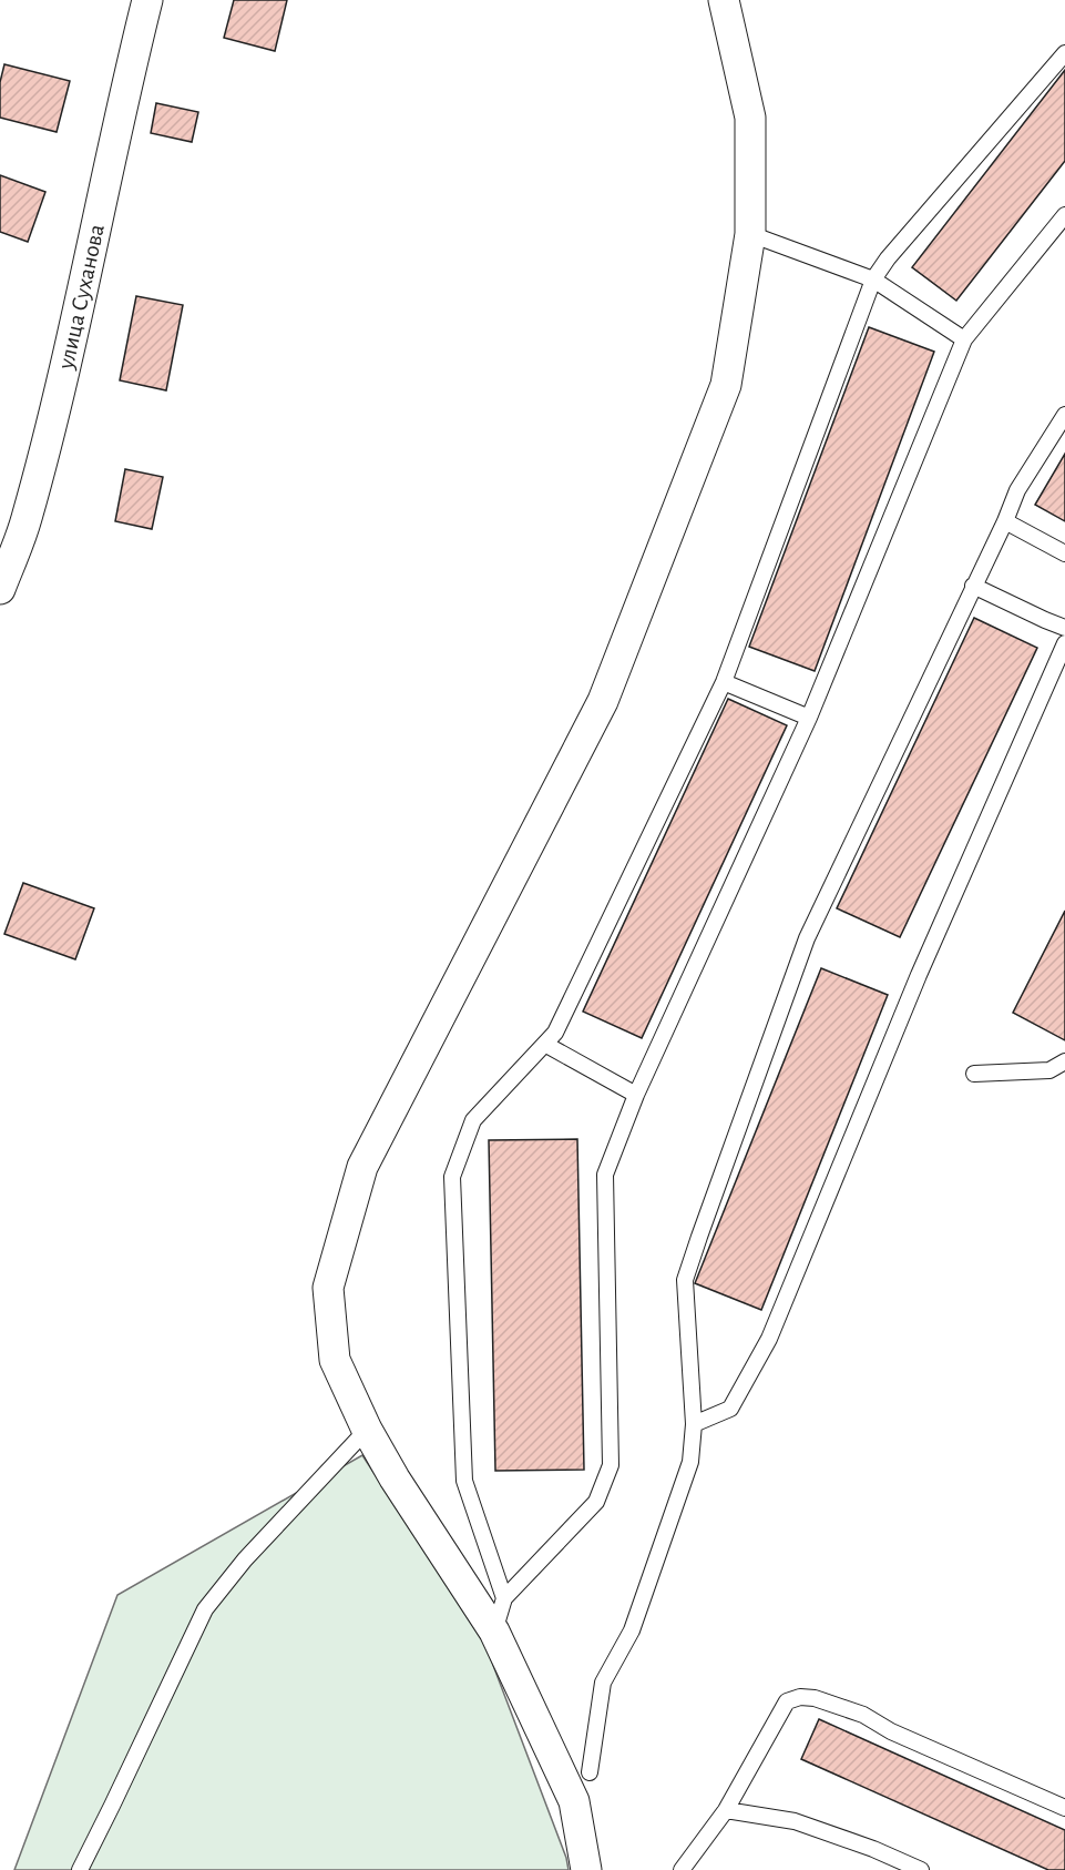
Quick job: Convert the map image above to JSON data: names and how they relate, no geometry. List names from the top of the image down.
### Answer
{
  "streets": {
    "street": ["улица Суханова"]
  }
}
